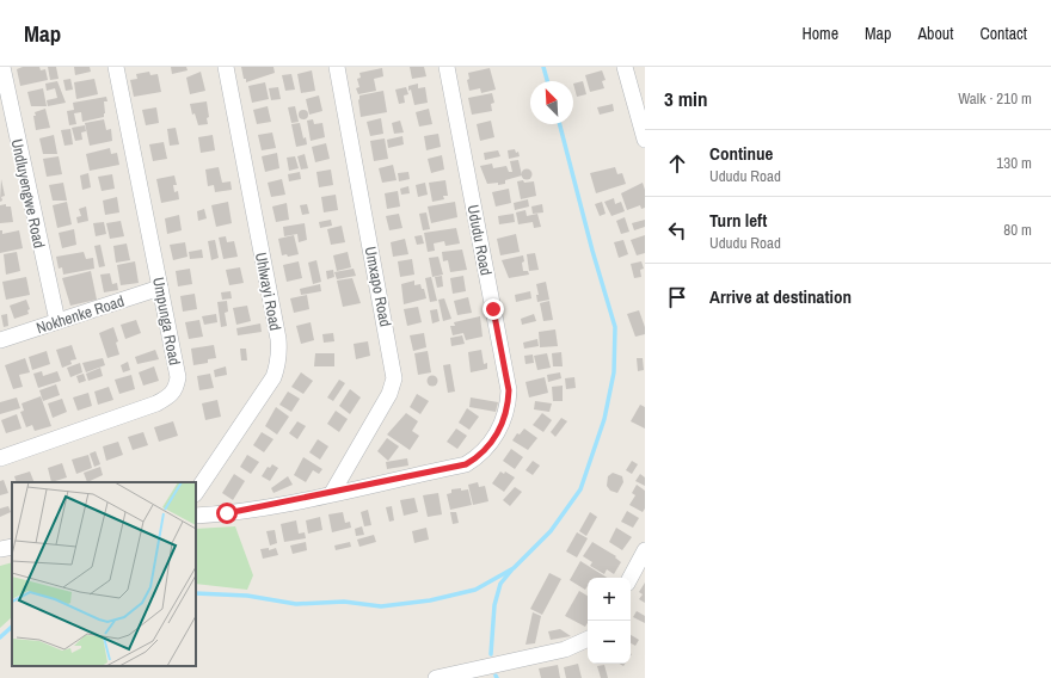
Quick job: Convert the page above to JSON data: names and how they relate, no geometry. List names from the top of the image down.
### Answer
{
  "streets": {
    "street": [
      "Undluyengwe Road",
      "Ududu Road",
      "Umxapo Road",
      "Uhlwayi Road",
      "Nokhenke Road",
      "Umpunga Road"
    ]
  },
  "crossings": [
    ["Undluyengwe Road", "Nokhenke Road"],
    ["Ududu Road", "Umxapo Road"],
    ["Nokhenke Road", "Umpunga Road"]
  ],
  "north": "top left",
  "page": {
    "header": "Map",
    "nav": [
      "Home",
      "Map",
      "About",
      "Contact"
    ],
    "heading": ["3 min", "Walk · 210 m"],
    "list": [
      ["Continue", "Ududu Road", "130 m"],
      ["Turn left", "Ududu Road", "80 m"],
      "Arrive at destination"
    ],
    "map_buttons": ["+", "−"]
  }
}
